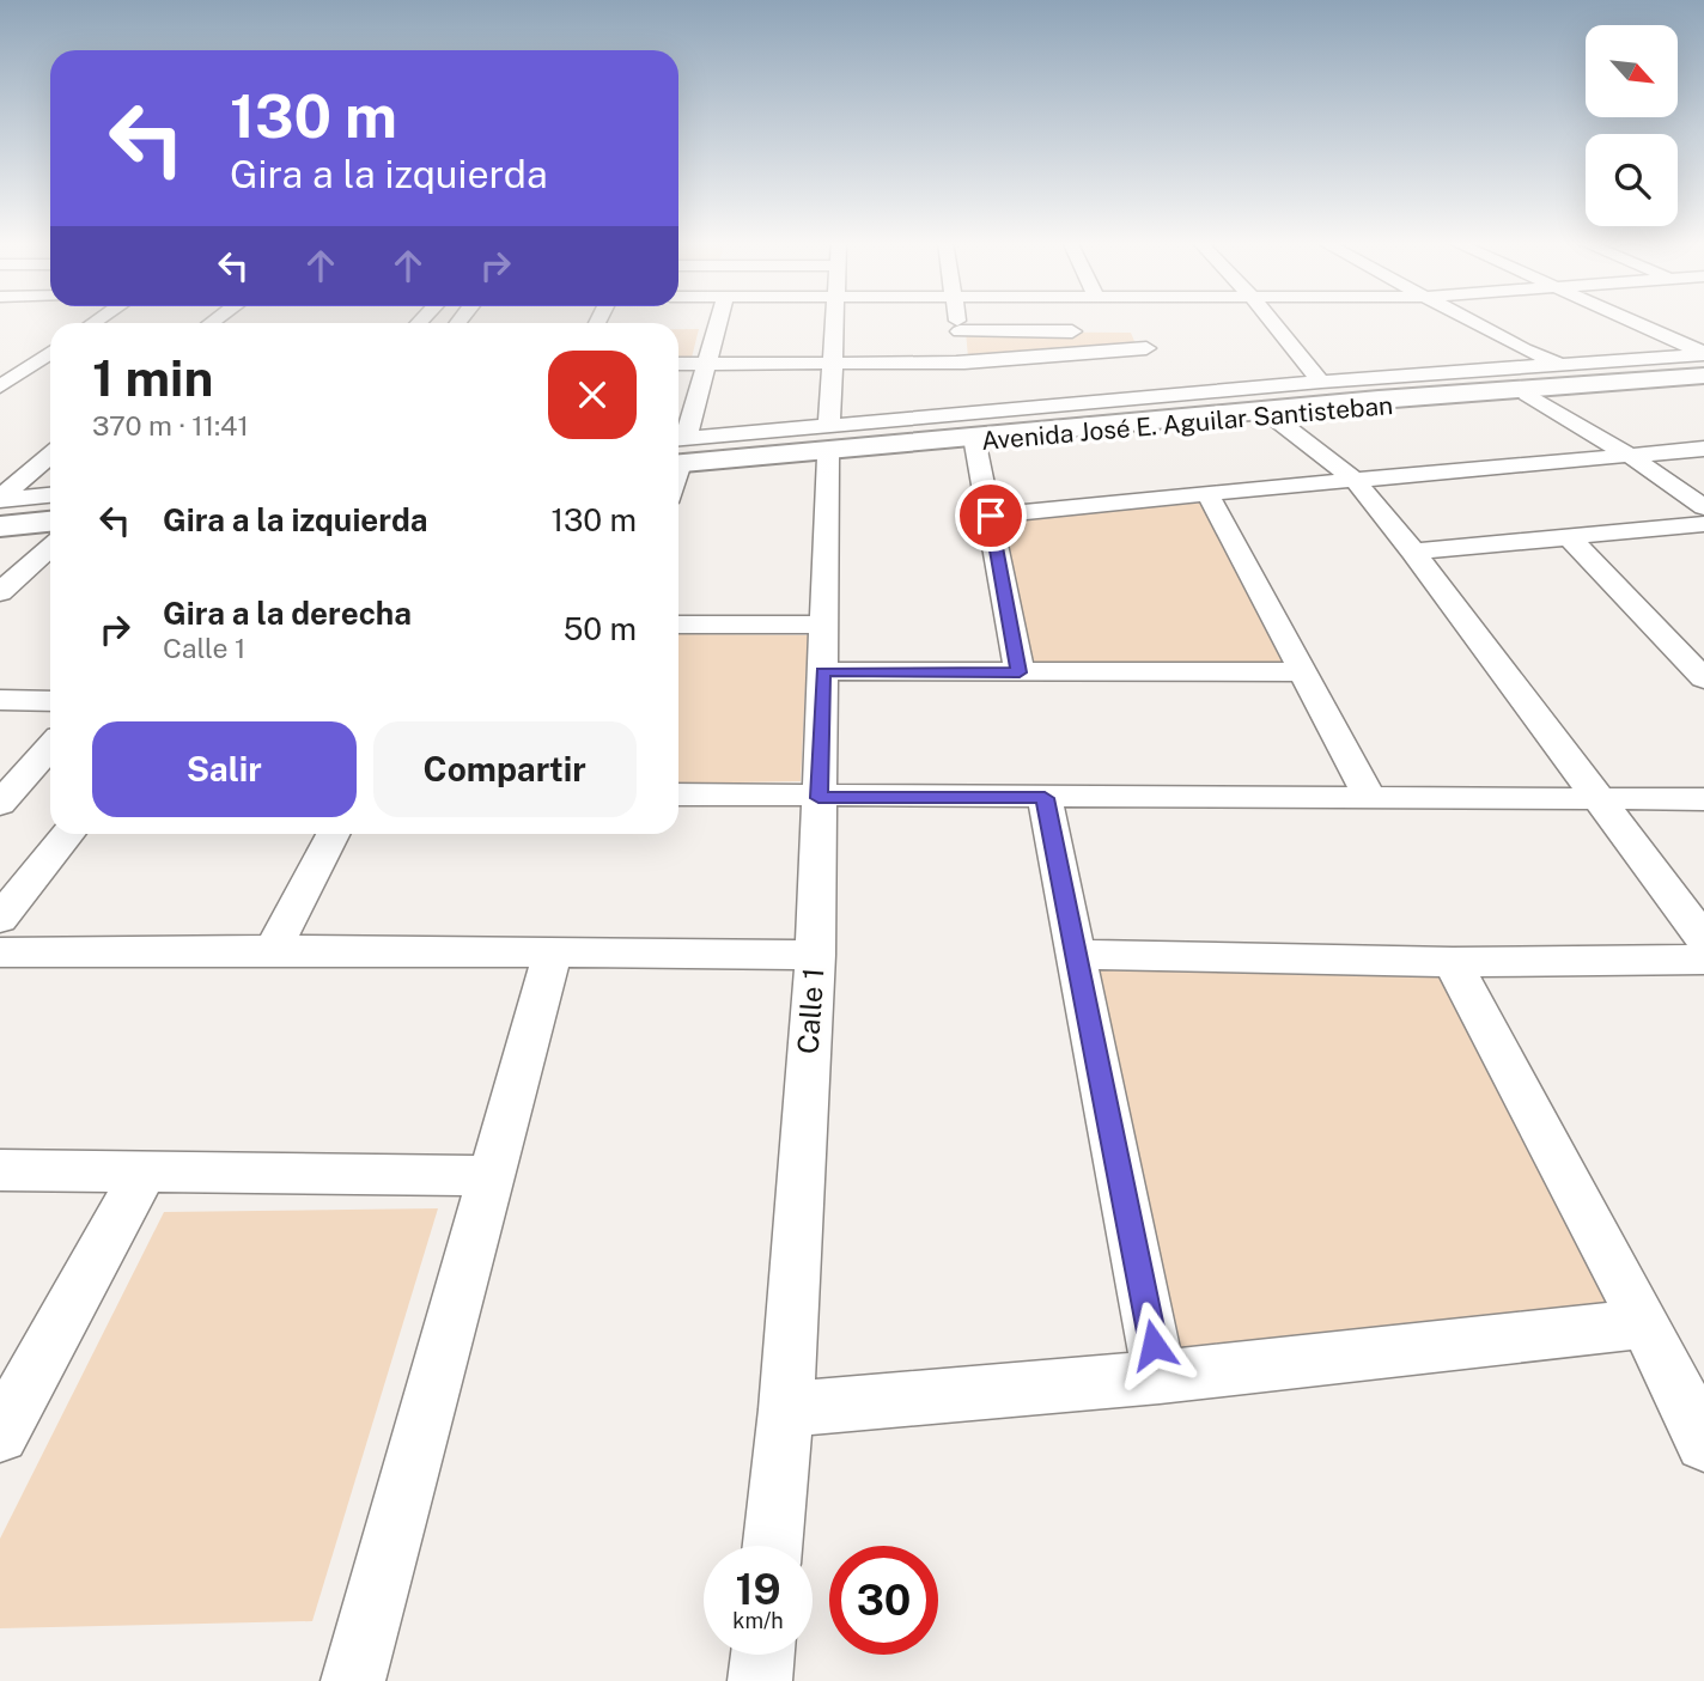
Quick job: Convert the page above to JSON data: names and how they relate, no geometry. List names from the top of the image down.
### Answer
{
  "streets": {
    "main road": ["Avenida José E. Aguilar Santisteban"],
    "street": ["Calle 1"]
  },
  "crossings": [
    ["Avenida José E. Aguilar Santisteban", "Calle 1"]
  ],
  "north": "bottom right",
  "page": {
    "turn": ["130 m", "Gira a la izquierda"],
    "heading": ["1 min", "370 m · 11:41"],
    "list": [
      {
        "name": "Gira a la izquierda",
        "value": "130 m"
      },
      {
        "name": "Gira a la derecha",
        "note": "Calle 1",
        "value": "50 m"
      }
    ],
    "buttons": ["Salir", "Compartir"],
    "speed": "19 km/h",
    "limit": "30"
  }
}
